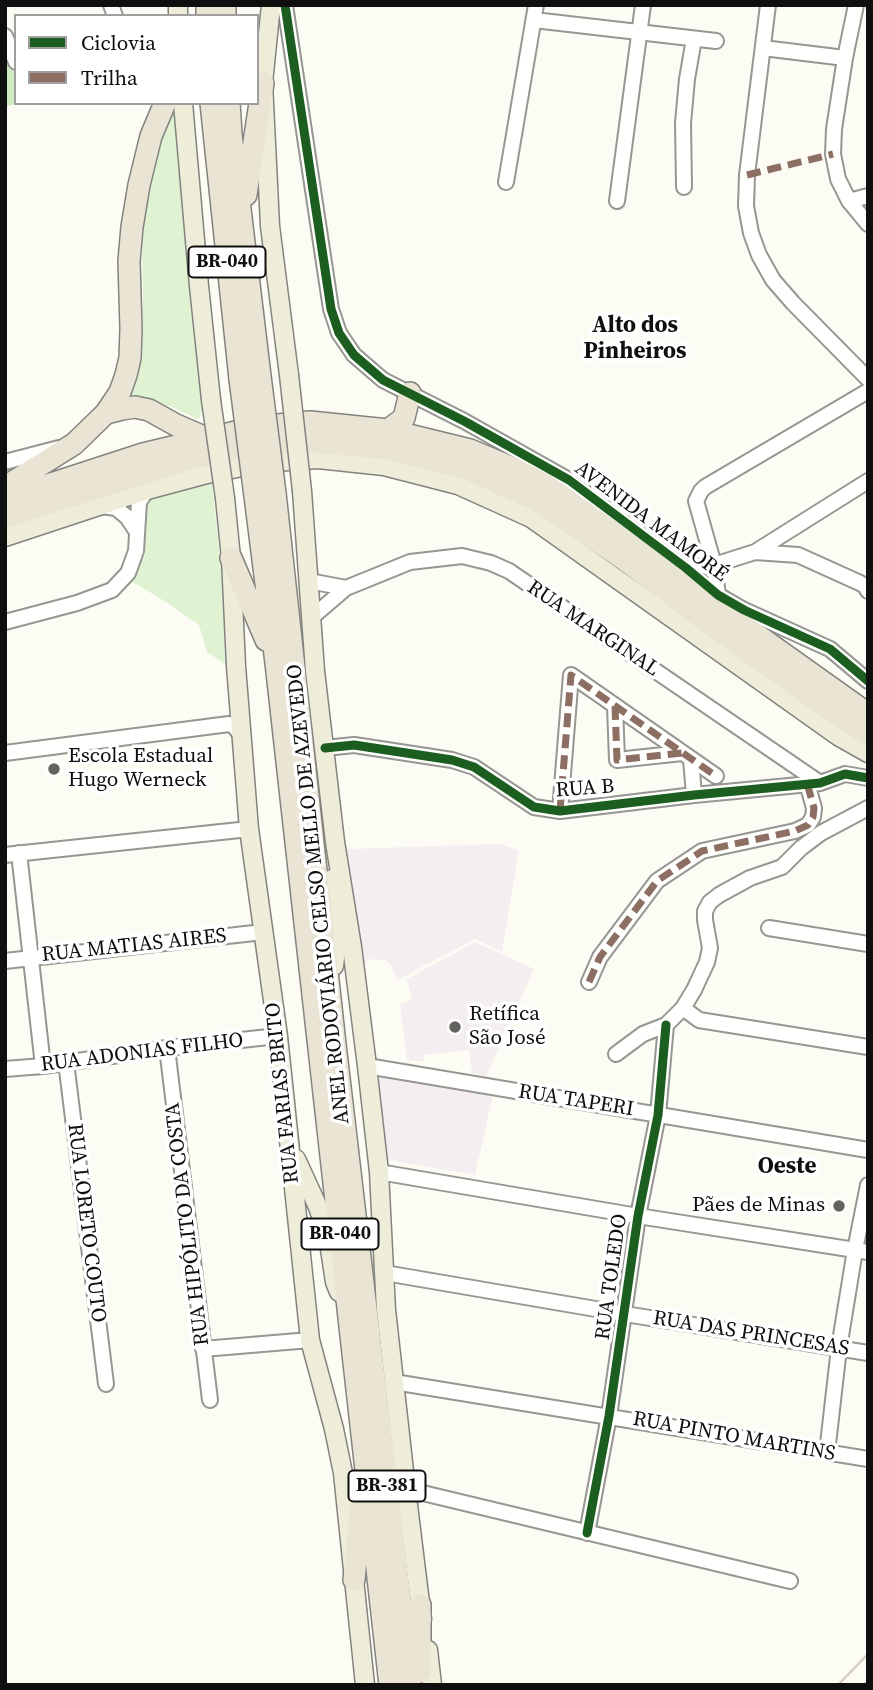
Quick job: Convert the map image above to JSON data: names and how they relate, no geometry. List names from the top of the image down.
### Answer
{
  "streets": {
    "highway": ["BR-040", "ANEL RODOVIÁRIO CELSO MELLO DE AZEVEDO", "BR-381"],
    "main road": ["RUA FARIAS BRITO"],
    "street": [
      "AVENIDA MAMORÉ",
      "RUA MARGINAL",
      "RUA B",
      "RUA MATIAS AIRES",
      "RUA ADONIAS FILHO",
      "RUA TAPERI",
      "RUA LORETO COUTO",
      "RUA HIPÓLITO DA COSTA",
      "RUA TOLEDO",
      "RUA DAS PRINCESAS",
      "RUA PINTO MARTINS"
    ]
  },
  "crossings": [
    ["RUA MARGINAL", "RUA B"],
    ["RUA MARGINAL", "ANEL RODOVIÁRIO CELSO MELLO DE AZEVEDO"],
    ["RUA B", "ANEL RODOVIÁRIO CELSO MELLO DE AZEVEDO"],
    ["ANEL RODOVIÁRIO CELSO MELLO DE AZEVEDO", "RUA TAPERI"],
    ["ANEL RODOVIÁRIO CELSO MELLO DE AZEVEDO", "RUA DAS PRINCESAS"],
    ["ANEL RODOVIÁRIO CELSO MELLO DE AZEVEDO", "RUA PINTO MARTINS"],
    ["RUA MATIAS AIRES", "RUA FARIAS BRITO"],
    ["RUA ADONIAS FILHO", "RUA FARIAS BRITO"],
    ["RUA ADONIAS FILHO", "RUA LORETO COUTO"],
    ["RUA ADONIAS FILHO", "RUA HIPÓLITO DA COSTA"],
    ["RUA TAPERI", "RUA TOLEDO"],
    ["RUA TOLEDO", "RUA DAS PRINCESAS"],
    ["RUA TOLEDO", "RUA PINTO MARTINS"]
  ],
  "districts": ["Alto dos Pinheiros", "Oeste"],
  "places": ["Escola Estadual Hugo Werneck", "Retífica São José", "Pães de Minas"],
  "legend": ["Ciclovia", "Trilha"]
}
